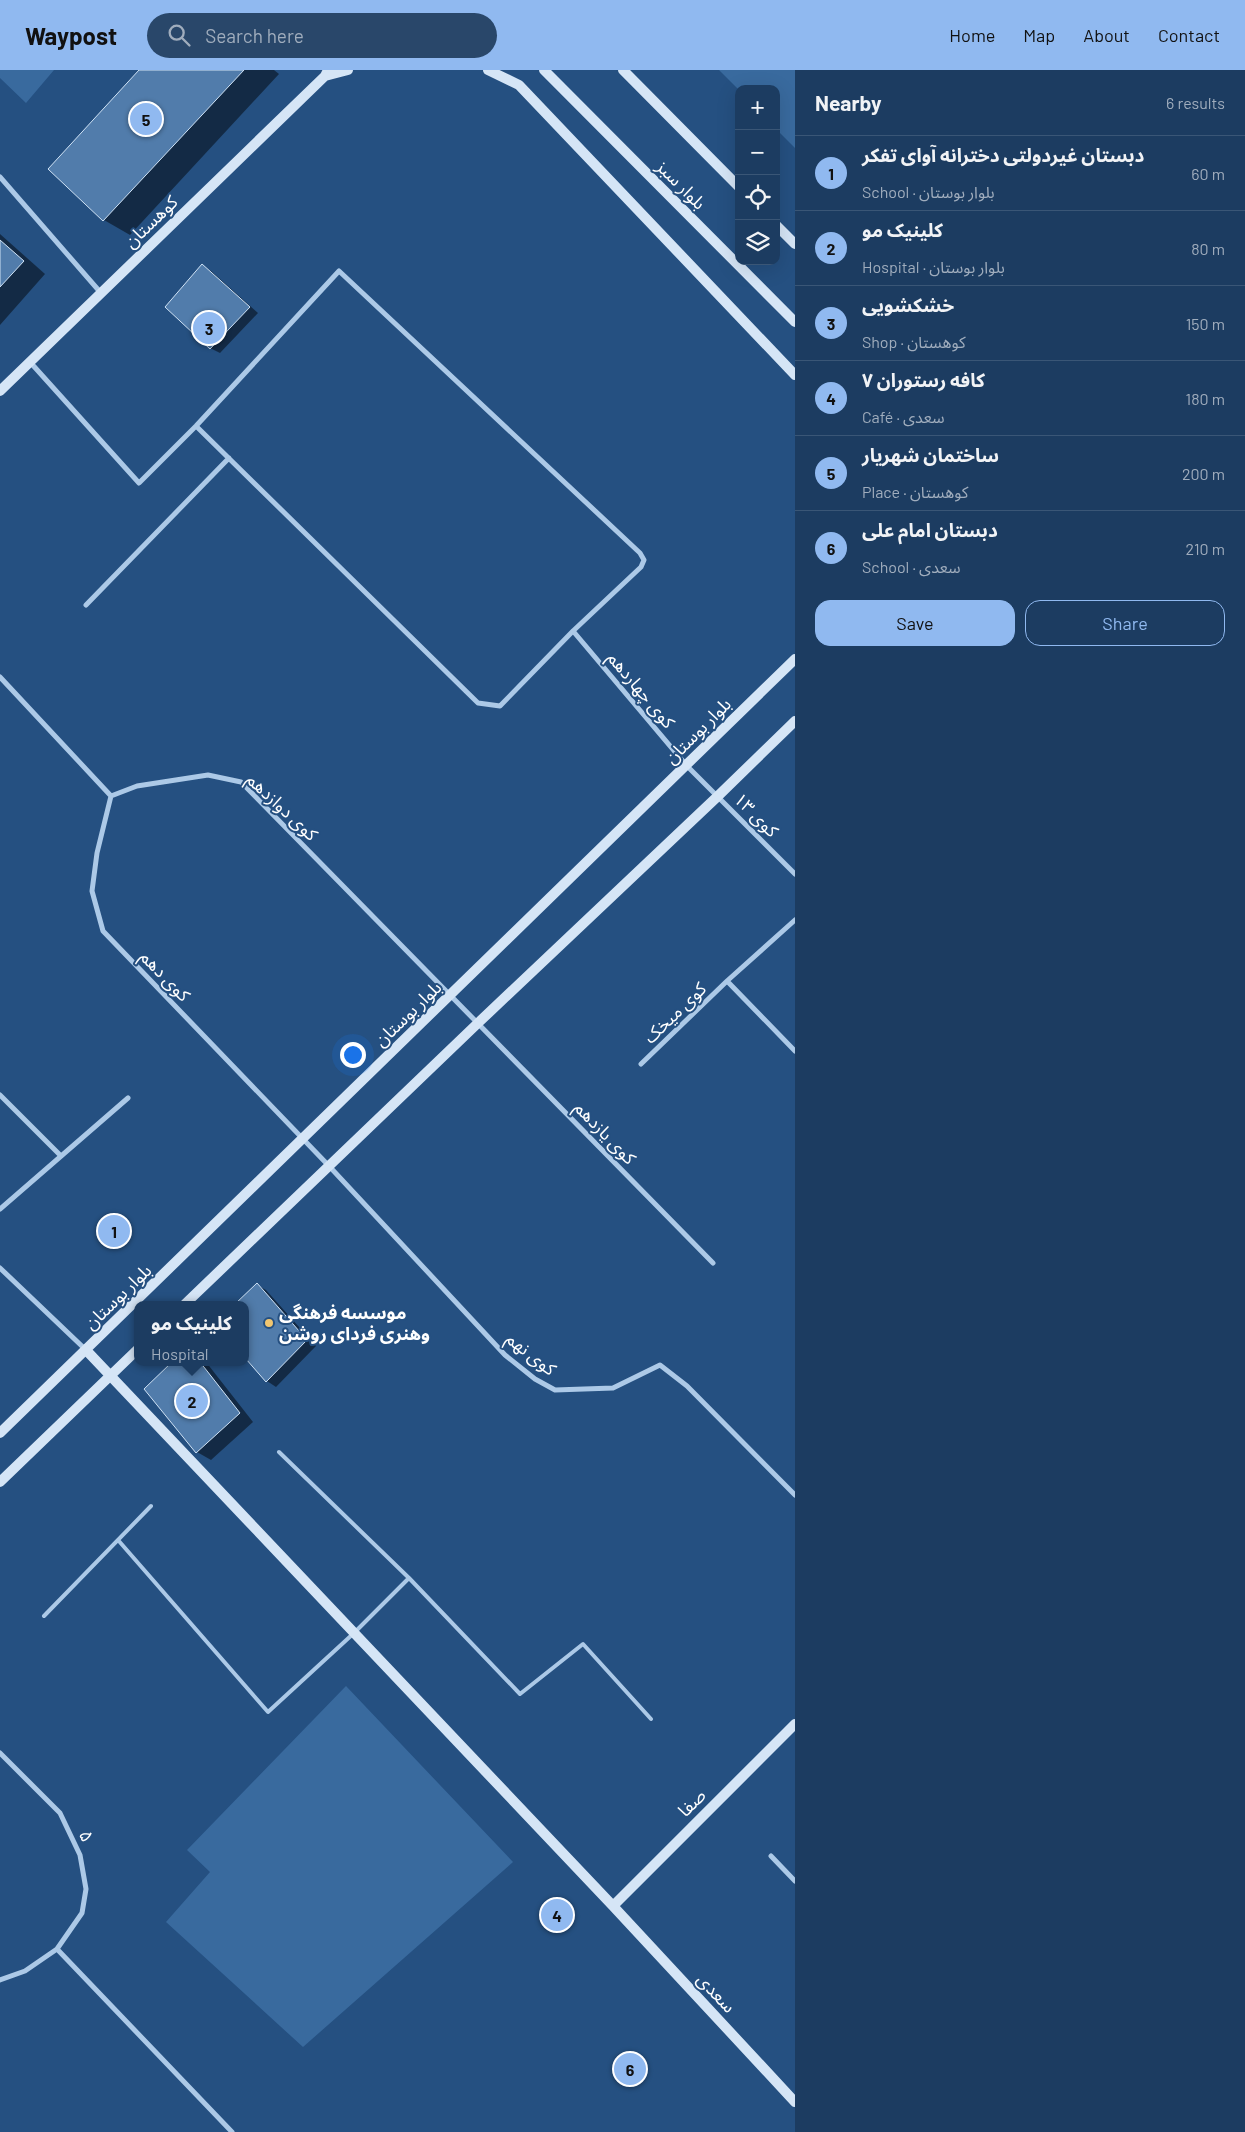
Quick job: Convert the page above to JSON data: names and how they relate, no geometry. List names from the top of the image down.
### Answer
{
  "streets": {
    "street": [
      "بلوار سبز",
      "کوهستان",
      "کوی چهاردهم",
      "بلوار بوستان",
      "کوی دوازدهم",
      "کوی ۱۳",
      "کوی دهم",
      "کوی میخک",
      "کوی یازدهم",
      "کوی نهم",
      "صفا",
      "۵",
      "سعدی"
    ]
  },
  "crossings": [
    ["کوی چهاردهم", "بلوار بوستان"],
    ["کوی چهاردهم", "کوی ۱۳"],
    ["بلوار بوستان", "کوی دوازدهم"],
    ["بلوار بوستان", "کوی دهم"],
    ["بلوار بوستان", "سعدی"],
    ["کوی دوازدهم", "کوی دهم"],
    ["کوی دوازدهم", "کوی یازدهم"],
    ["کوی دهم", "کوی نهم"],
    ["صفا", "سعدی"]
  ],
  "places": ["موسسه فرهنگی وهنری فردای روشن"],
  "page": {
    "header": "Waypost",
    "search": "Search here",
    "nav": [
      "Home",
      "Map",
      "About",
      "Contact"
    ],
    "heading": ["Nearby", "6 results"],
    "map_buttons": ["+", "−"],
    "pins": [
      "5",
      "3",
      "1",
      "2",
      "4",
      "6"
    ],
    "list": [
      {
        "mark": "1",
        "name": "دبستان غیردولتی دخترانه آوای تفکر",
        "note": "School · بلوار بوستان",
        "value": "60 m"
      },
      {
        "mark": "2",
        "name": "کلینیک مو",
        "note": "Hospital · بلوار بوستان",
        "value": "80 m"
      },
      {
        "mark": "3",
        "name": "خشکشویی",
        "note": "Shop · کوهستان",
        "value": "150 m"
      },
      {
        "mark": "4",
        "name": "کافه رستوران ۷",
        "note": "Café · سعدی",
        "value": "180 m"
      },
      {
        "mark": "5",
        "name": "ساختمان شهریار",
        "note": "Place · کوهستان",
        "value": "200 m"
      },
      {
        "mark": "6",
        "name": "دبستان امام علی",
        "note": "School · سعدی",
        "value": "210 m"
      }
    ],
    "buttons": ["Save", "Share"],
    "popup": ["کلینیک مو", "Hospital"]
  }
}
